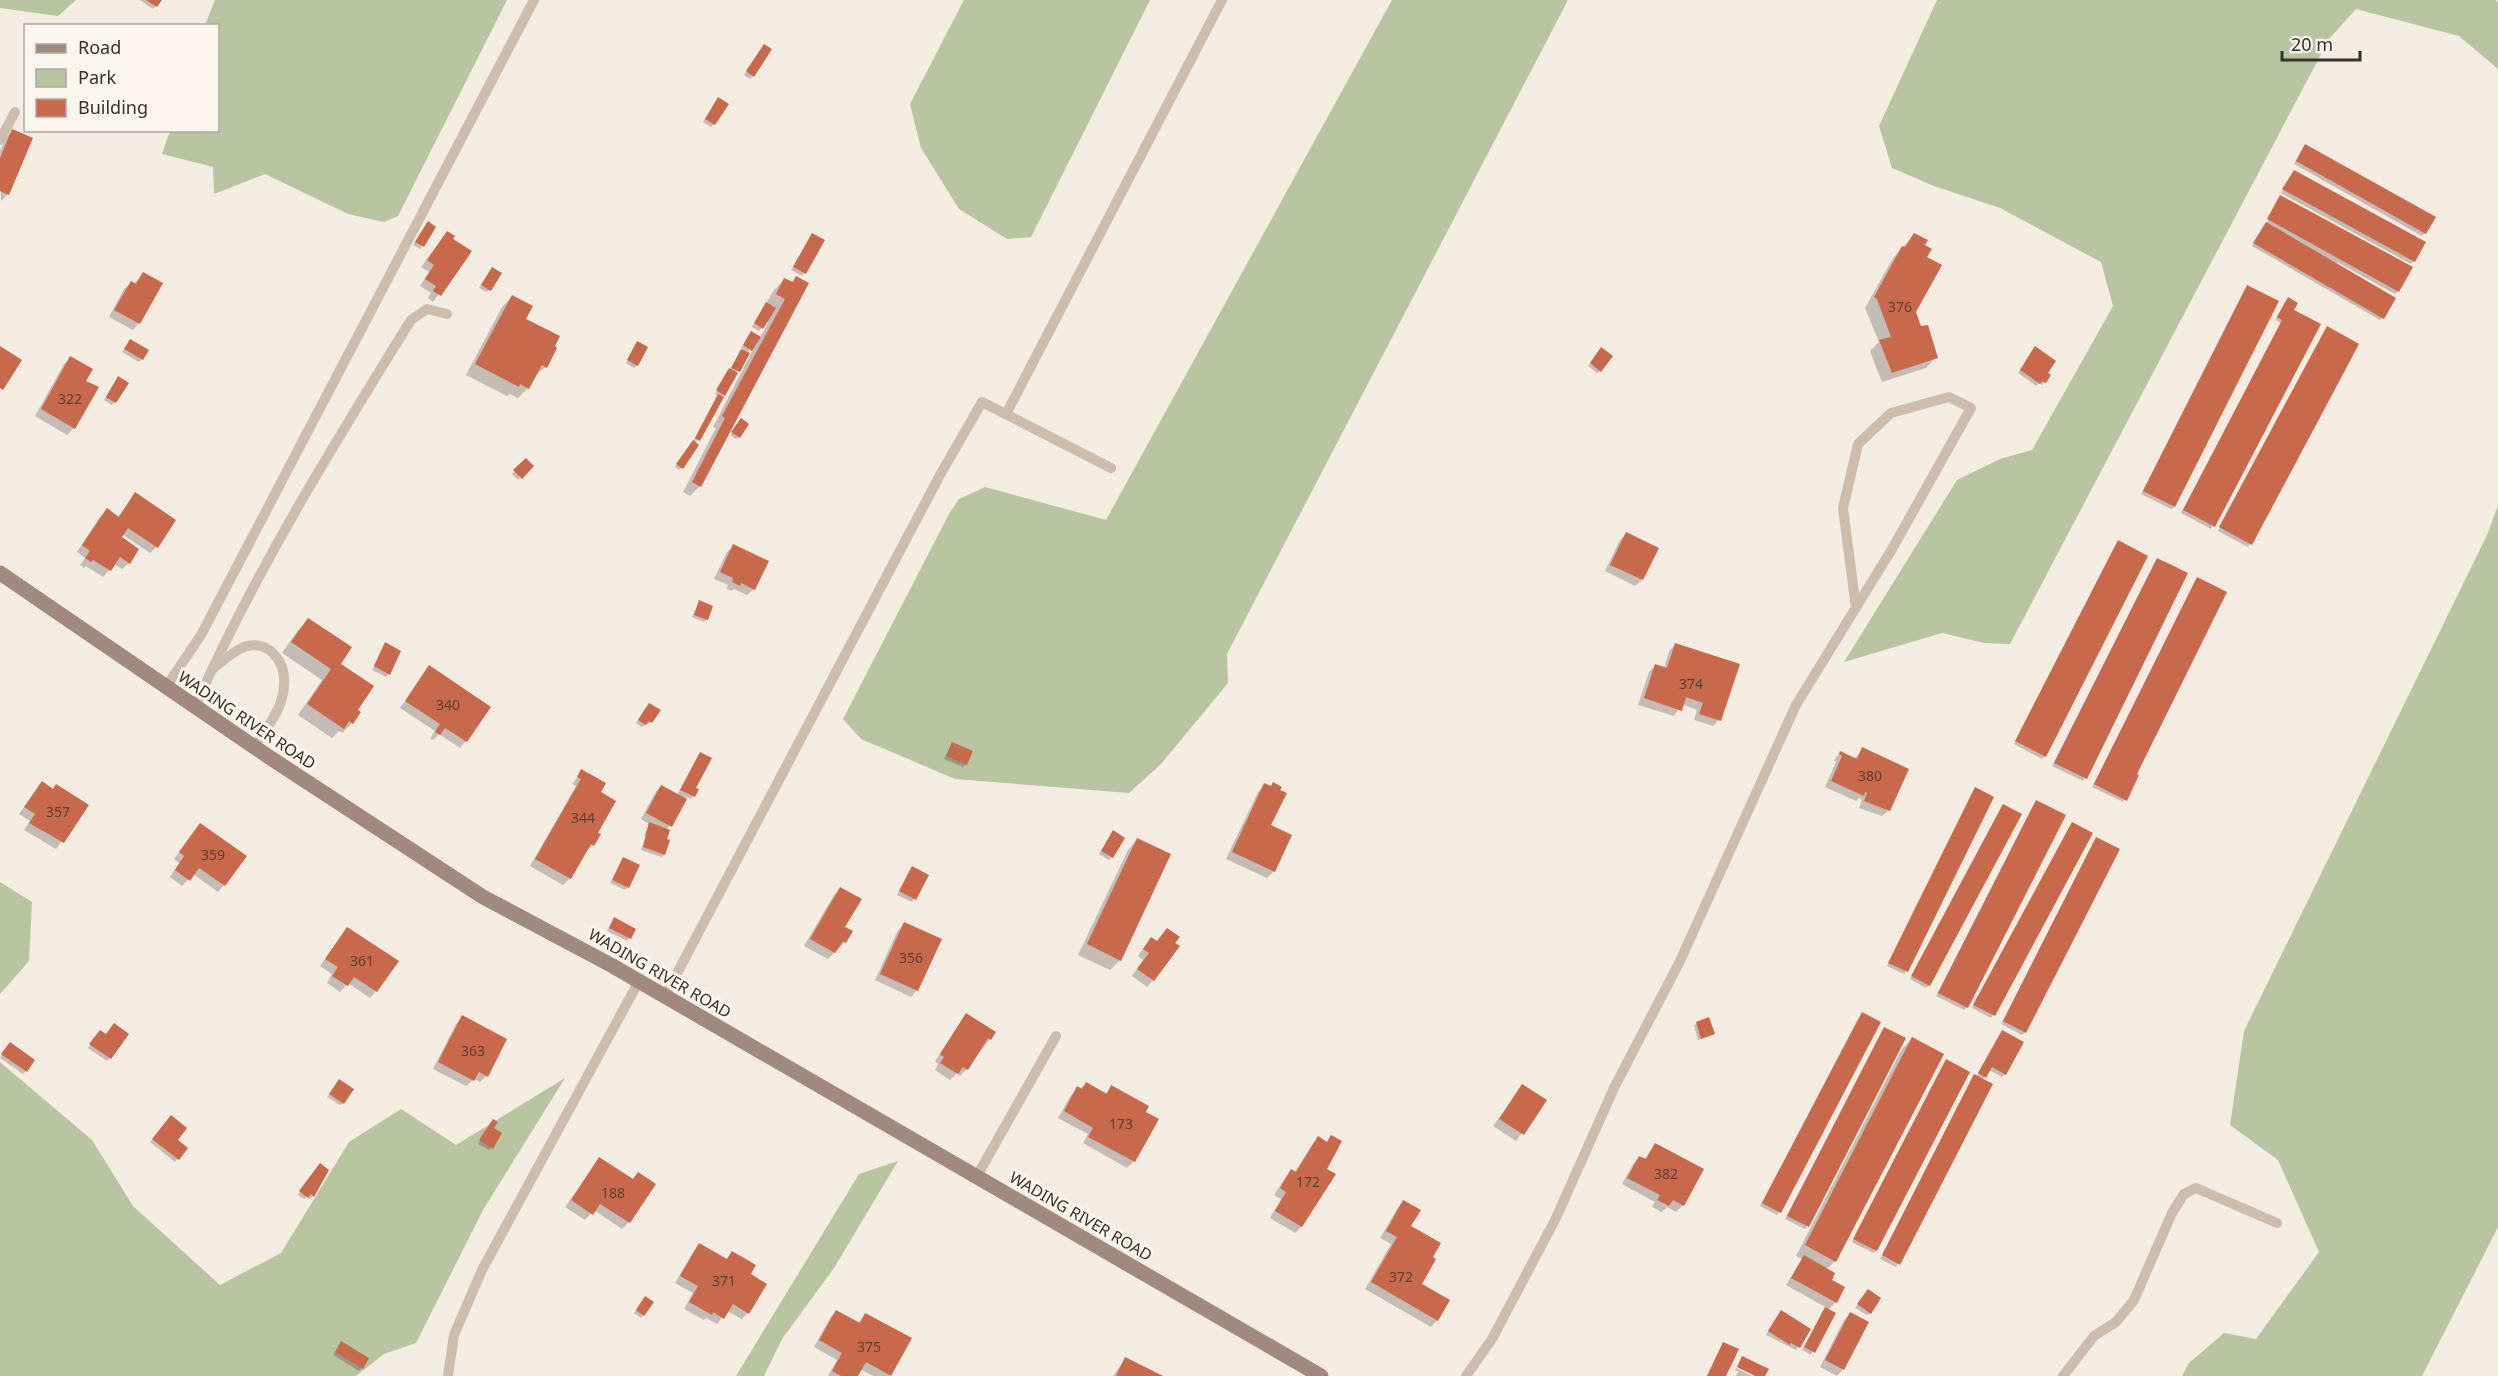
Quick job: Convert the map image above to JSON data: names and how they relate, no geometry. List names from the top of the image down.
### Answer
{
  "streets": {
    "main road": ["WADING RIVER ROAD"]
  },
  "house_numbers": [
    "376",
    "322",
    "374",
    "340",
    "380",
    "357",
    "344",
    "359",
    "356",
    "361",
    "363",
    "173",
    "382",
    "172",
    "188",
    "372",
    "371",
    "375"
  ],
  "legend": ["Road", "Park", "Building"],
  "scale_bar": "20 m"
}
